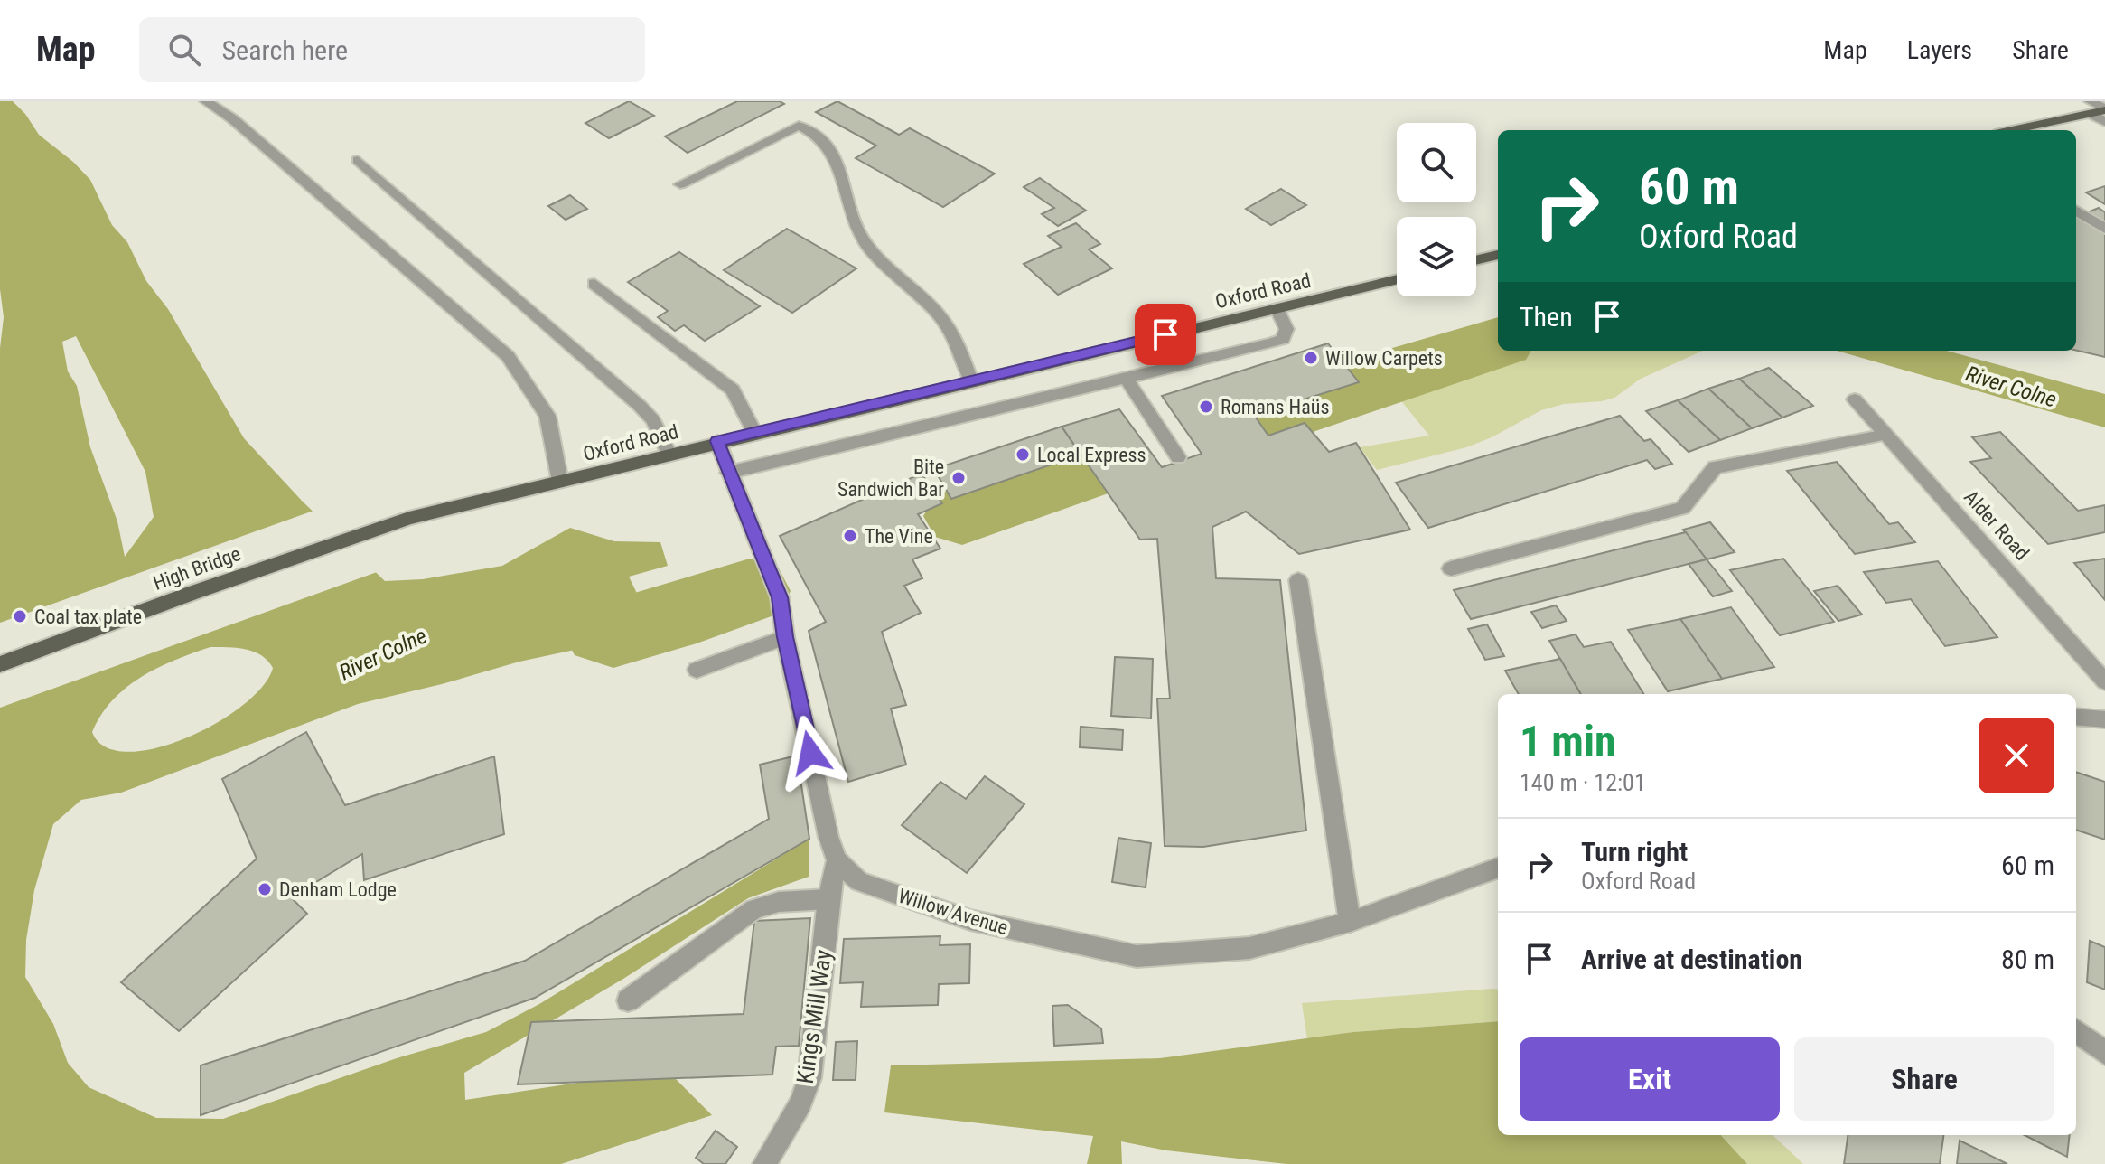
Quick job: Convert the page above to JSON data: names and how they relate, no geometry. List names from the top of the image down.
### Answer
{
  "streets": {
    "main road": ["Oxford Road", "High Bridge"],
    "street": ["Alder Road", "Willow Avenue", "Kings Mill Way"]
  },
  "crossings": [
    ["Oxford Road", "High Bridge"],
    ["Willow Avenue", "Kings Mill Way"]
  ],
  "water": ["River Colne"],
  "places": [
    "Willow Carpets",
    "Romans Haüs",
    "Local Express",
    "Bite Sandwich Bar",
    "The Vine",
    "Coal tax plate",
    "Denham Lodge"
  ],
  "page": {
    "header": "Map",
    "search": "Search here",
    "nav": ["Map", "Layers", "Share"],
    "turn": ["60 m", "Oxford Road"],
    "then": "Then",
    "heading": ["1 min", "140 m · 12:01"],
    "list": [
      {
        "name": "Turn right",
        "note": "Oxford Road",
        "value": "60 m"
      },
      {
        "name": "Arrive at destination",
        "value": "80 m"
      }
    ],
    "buttons": ["Exit", "Share"]
  }
}
